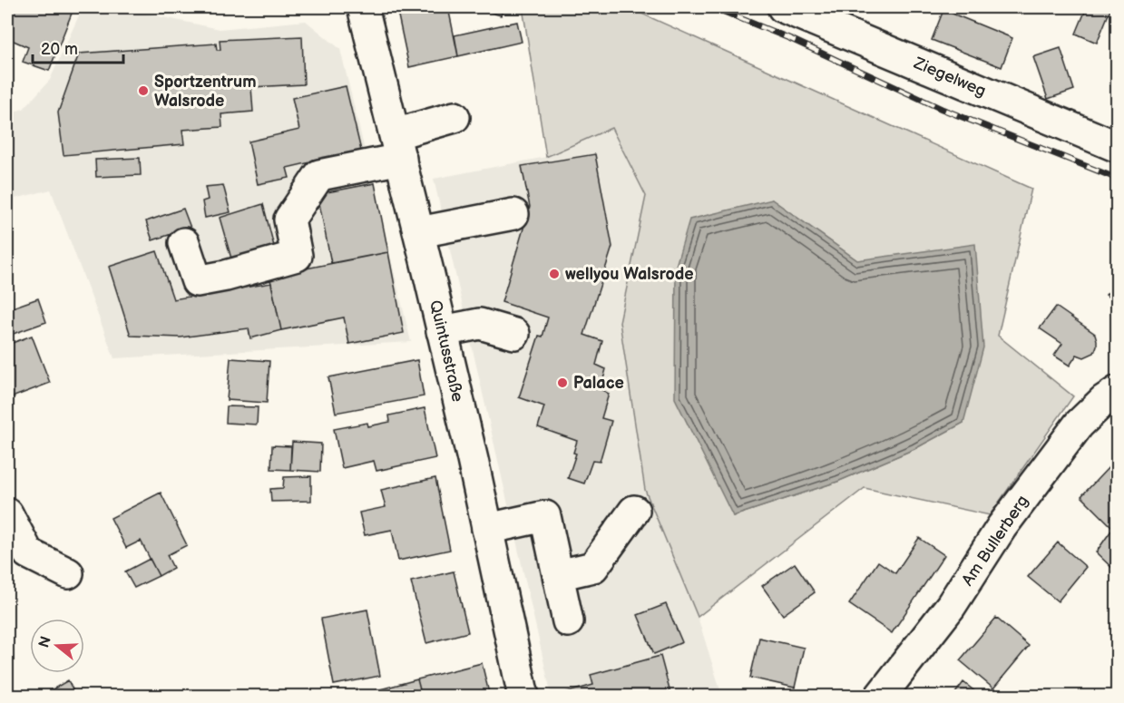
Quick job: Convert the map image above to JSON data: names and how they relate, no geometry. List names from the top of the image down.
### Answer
{
  "streets": {
    "street": ["Ziegelweg", "Quintusstraße", "Am Bullerberg"]
  },
  "places": ["Sportzentrum Walsrode", "wellyou Walsrode", "Palace"],
  "scale_bar": "20 m",
  "north": "left"
}
